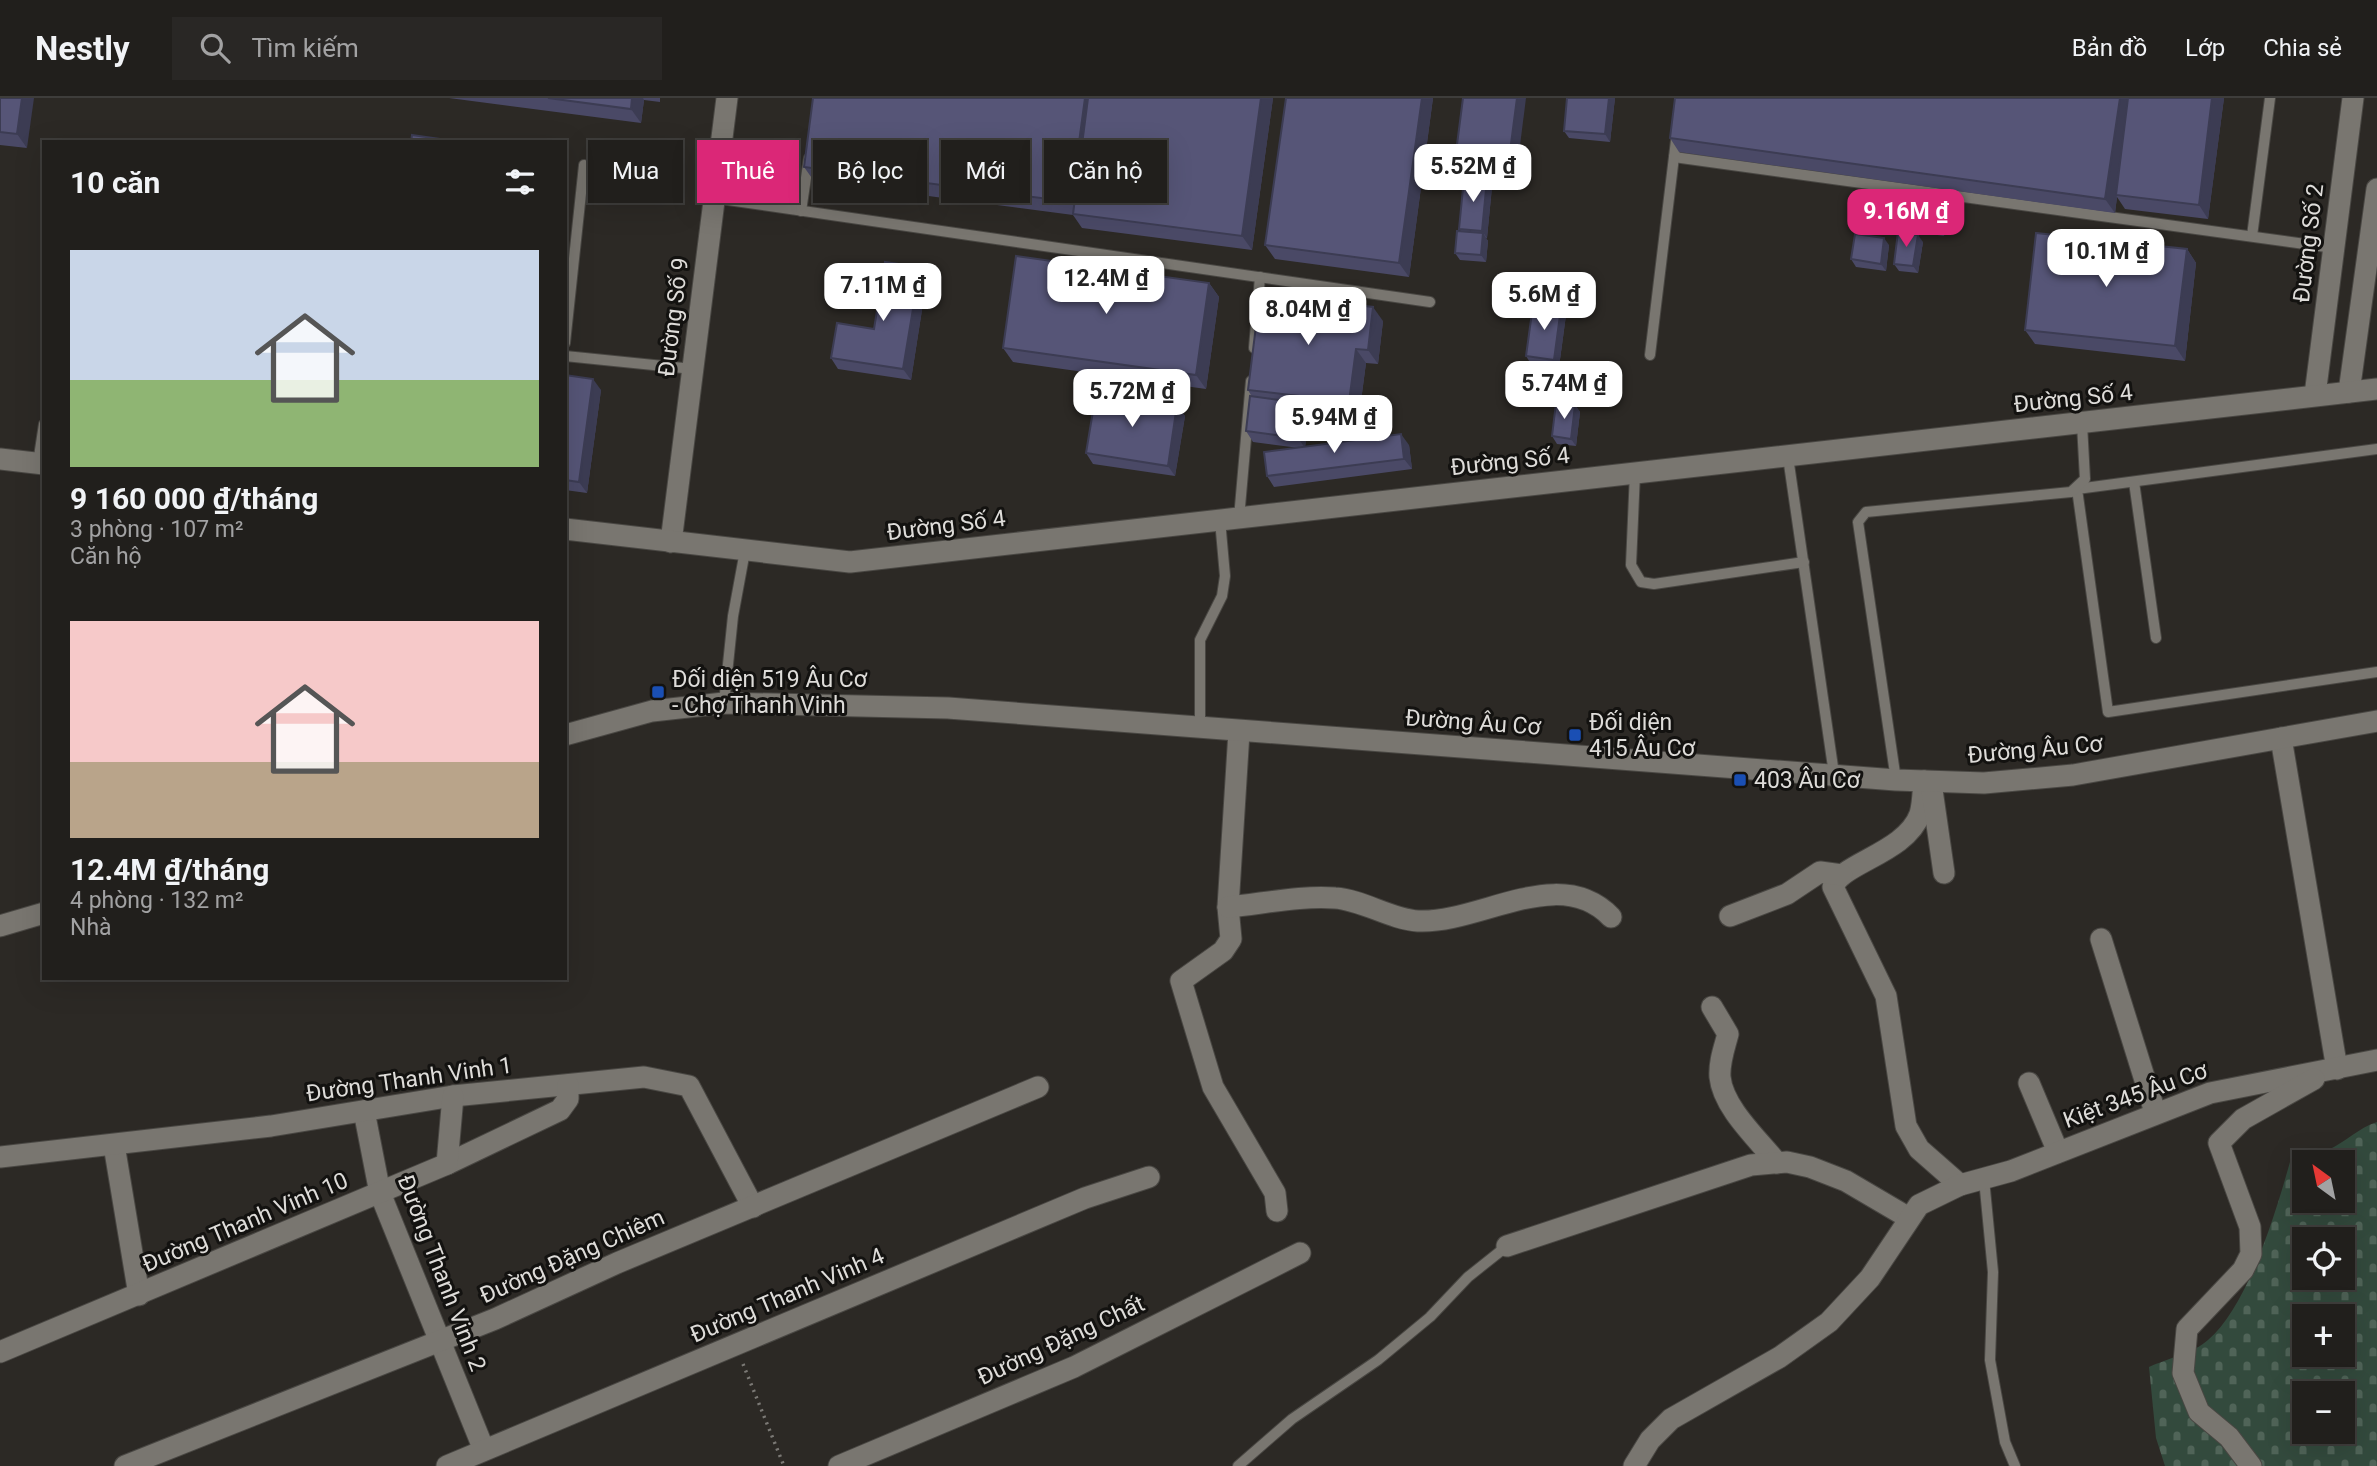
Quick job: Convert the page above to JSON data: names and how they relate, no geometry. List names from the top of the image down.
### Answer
{
  "streets": {
    "street": [
      "Đường Số 2",
      "Đường Số 9",
      "Đường Số 4",
      "Đường Âu Cơ",
      "Đường Thanh Vinh 1",
      "Kiệt 345 Âu Cơ",
      "Đường Thanh Vinh 10",
      "Đường Đặng Chiêm",
      "Đường Thanh Vinh 2",
      "Đường Thanh Vinh 4",
      "Đường Đặng Chất"
    ]
  },
  "crossings": [
    ["Đường Số 2", "Đường Số 4"],
    ["Đường Số 9", "Đường Số 4"],
    ["Đường Thanh Vinh 1", "Đường Thanh Vinh 10"],
    ["Đường Thanh Vinh 1", "Đường Đặng Chiêm"],
    ["Đường Thanh Vinh 1", "Đường Thanh Vinh 2"],
    ["Đường Thanh Vinh 10", "Đường Thanh Vinh 2"],
    ["Đường Đặng Chiêm", "Đường Thanh Vinh 2"],
    ["Đường Thanh Vinh 2", "Đường Thanh Vinh 4"]
  ],
  "places": {
    "transit": ["Đối diện 519 Âu Cơ - Chợ Thanh Vinh", "Đối diện 415 Âu Cơ", "403 Âu Cơ"]
  },
  "north": "top left",
  "page": {
    "header": "Nestly",
    "search": "Tìm kiếm",
    "nav": ["Bản đồ", "Lớp", "Chia sẻ"],
    "chip": [
      "Mua",
      "Thuê",
      "Bộ lọc",
      "Mới",
      "Căn hộ"
    ],
    "heading": "10 căn",
    "price": [
      "5.52M ₫",
      "9.16M ₫",
      "10.1M ₫",
      "12.4M ₫",
      "7.11M ₫",
      "5.6M ₫",
      "8.04M ₫",
      "5.74M ₫",
      "5.72M ₫",
      "5.94M ₫"
    ],
    "list": [
      {
        "name": "9 160 000 ₫/tháng",
        "note": "3 phòng · 107 m² · Căn hộ"
      },
      {
        "name": "12.4M ₫/tháng",
        "note": "4 phòng · 132 m² · Nhà"
      }
    ],
    "map_buttons": ["+", "−"]
  }
}
